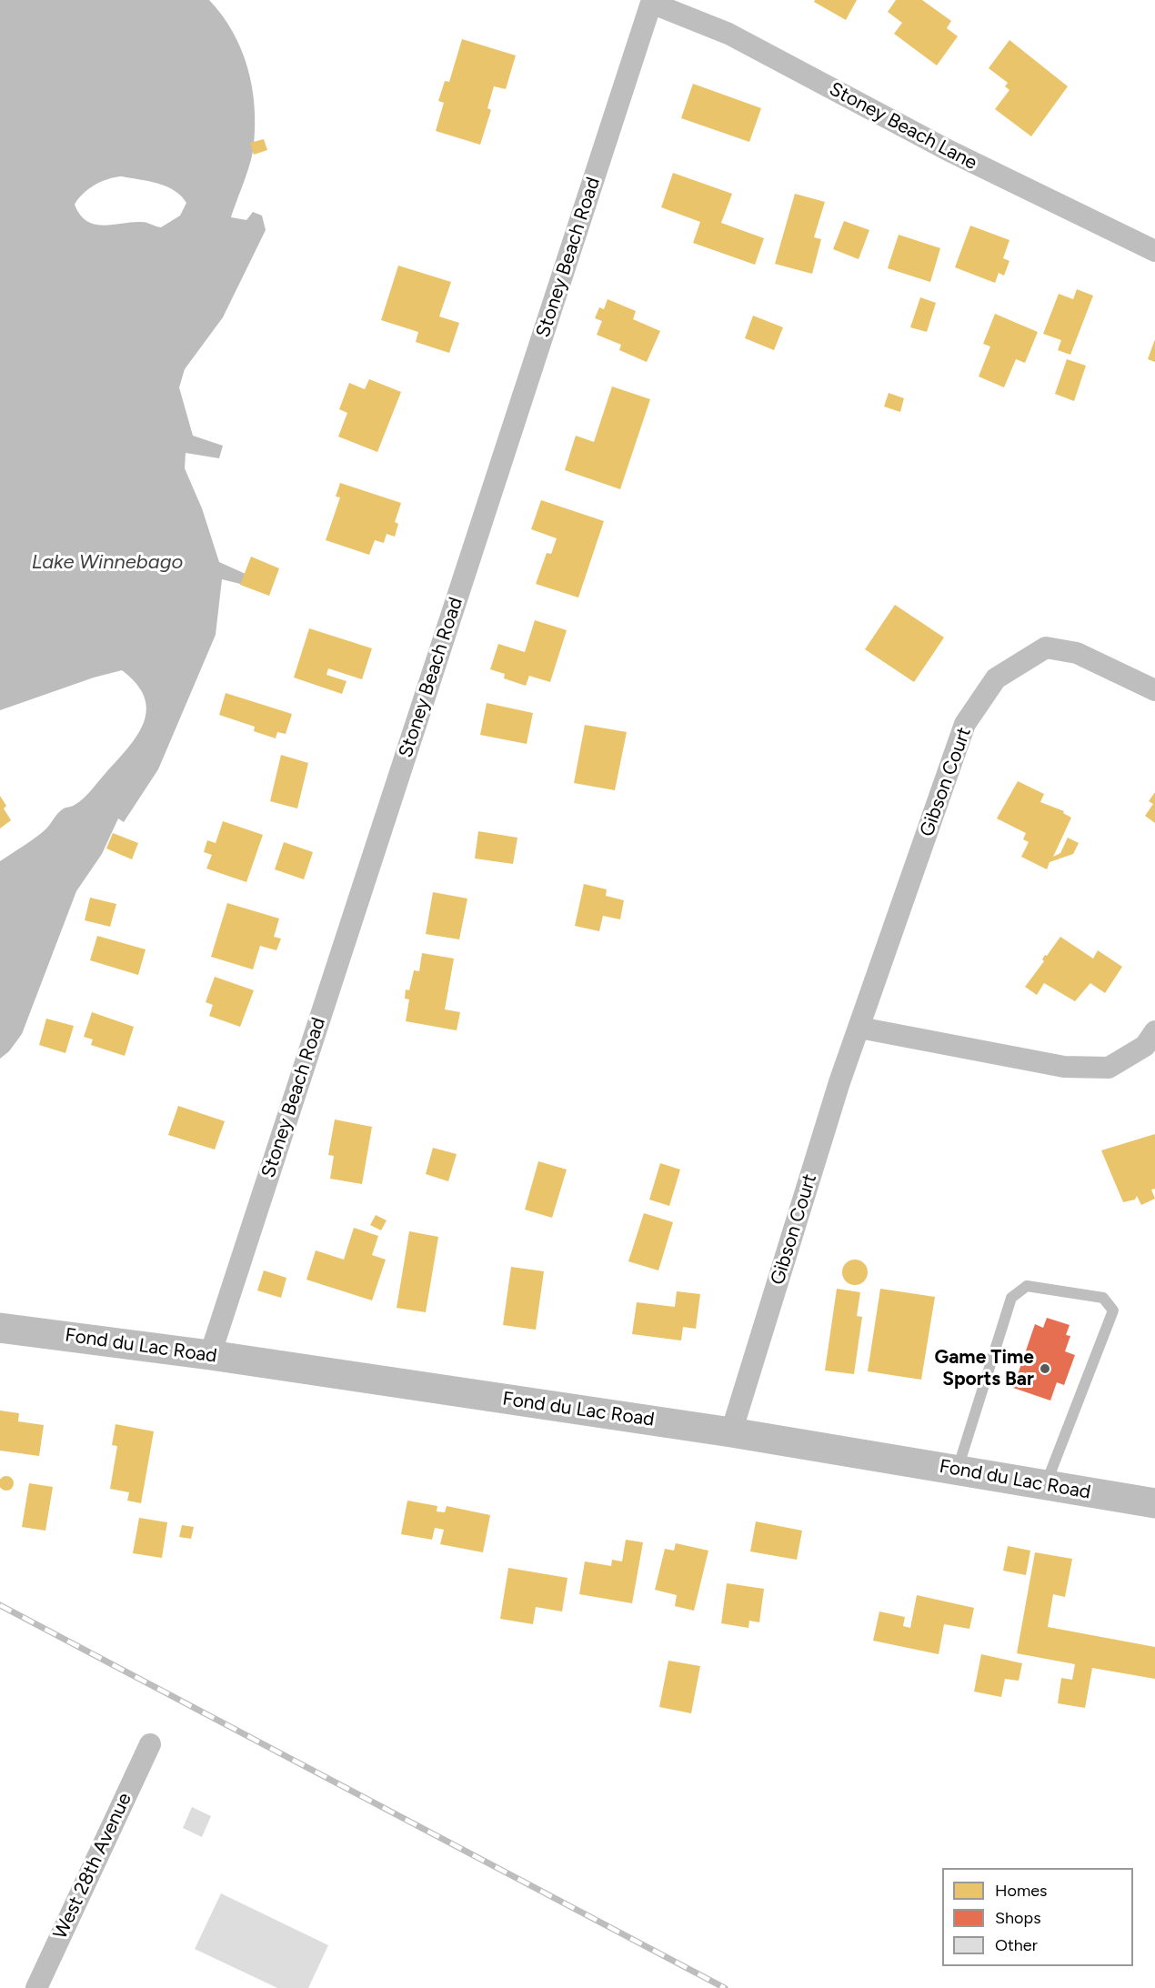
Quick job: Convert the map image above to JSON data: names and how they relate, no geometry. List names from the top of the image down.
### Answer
{
  "streets": {
    "main road": ["Fond du Lac Road"],
    "street": [
      "Stoney Beach Lane",
      "Stoney Beach Road",
      "Gibson Court",
      "West 28th Avenue"
    ]
  },
  "crossings": [
    ["Stoney Beach Lane", "Stoney Beach Road"],
    ["Stoney Beach Road", "Fond du Lac Road"],
    ["Gibson Court", "Fond du Lac Road"]
  ],
  "water": ["Lake Winnebago"],
  "places": ["Game Time Sports Bar"],
  "legend": ["Homes", "Shops", "Other"]
}
